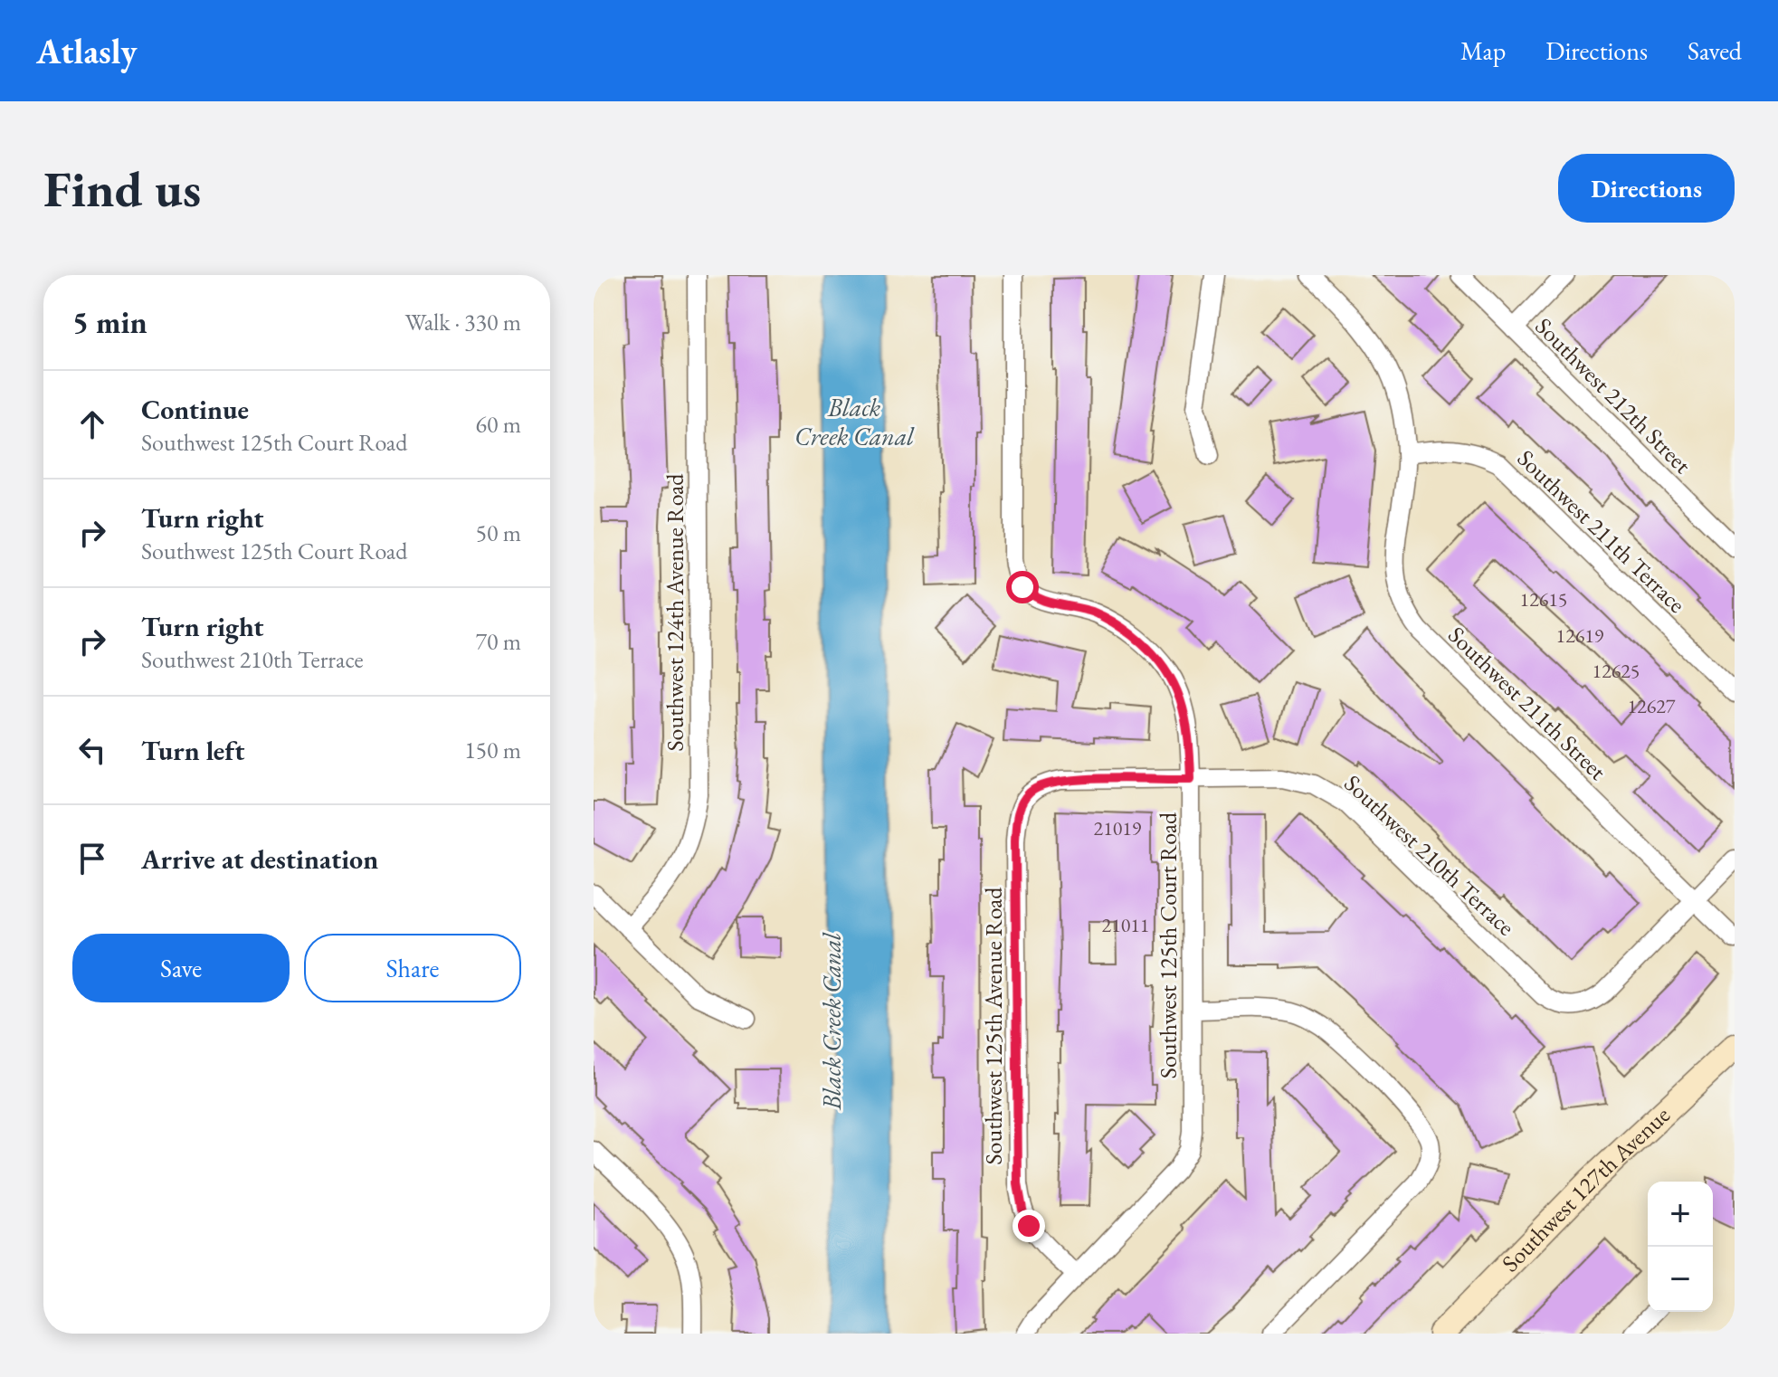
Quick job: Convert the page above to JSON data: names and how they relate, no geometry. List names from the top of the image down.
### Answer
{
  "streets": {
    "street": [
      "Southwest 212th Street",
      "Southwest 211th Terrace",
      "Southwest 124th Avenue Road",
      "Southwest 211th Street",
      "Southwest 210th Terrace",
      "Southwest 125th Court Road",
      "Southwest 125th Avenue Road",
      "Southwest 127th Avenue"
    ]
  },
  "crossings": [
    ["Southwest 211th Terrace", "Southwest 211th Street"],
    ["Southwest 211th Street", "Southwest 210th Terrace"],
    ["Southwest 210th Terrace", "Southwest 125th Court Road"],
    ["Southwest 210th Terrace", "Southwest 125th Avenue Road"],
    ["Southwest 125th Court Road", "Southwest 125th Avenue Road"]
  ],
  "water": ["Black Creek Canal"],
  "house_numbers": [
    "12615",
    "12619",
    "12625",
    "12627",
    "21019",
    "21011"
  ],
  "page": {
    "header": "Atlasly",
    "nav": ["Map", "Directions", "Saved"],
    "buttons": [
      "Directions",
      ["Save", "Share"]
    ],
    "title": "Find us",
    "heading": ["5 min", "Walk · 330 m"],
    "list": [
      ["Continue", "Southwest 125th Court Road", "60 m"],
      ["Turn right", "Southwest 125th Court Road", "50 m"],
      ["Turn right", "Southwest 210th Terrace", "70 m"],
      ["Turn left", "150 m"],
      "Arrive at destination"
    ],
    "map_buttons": ["+", "−"]
  }
}
